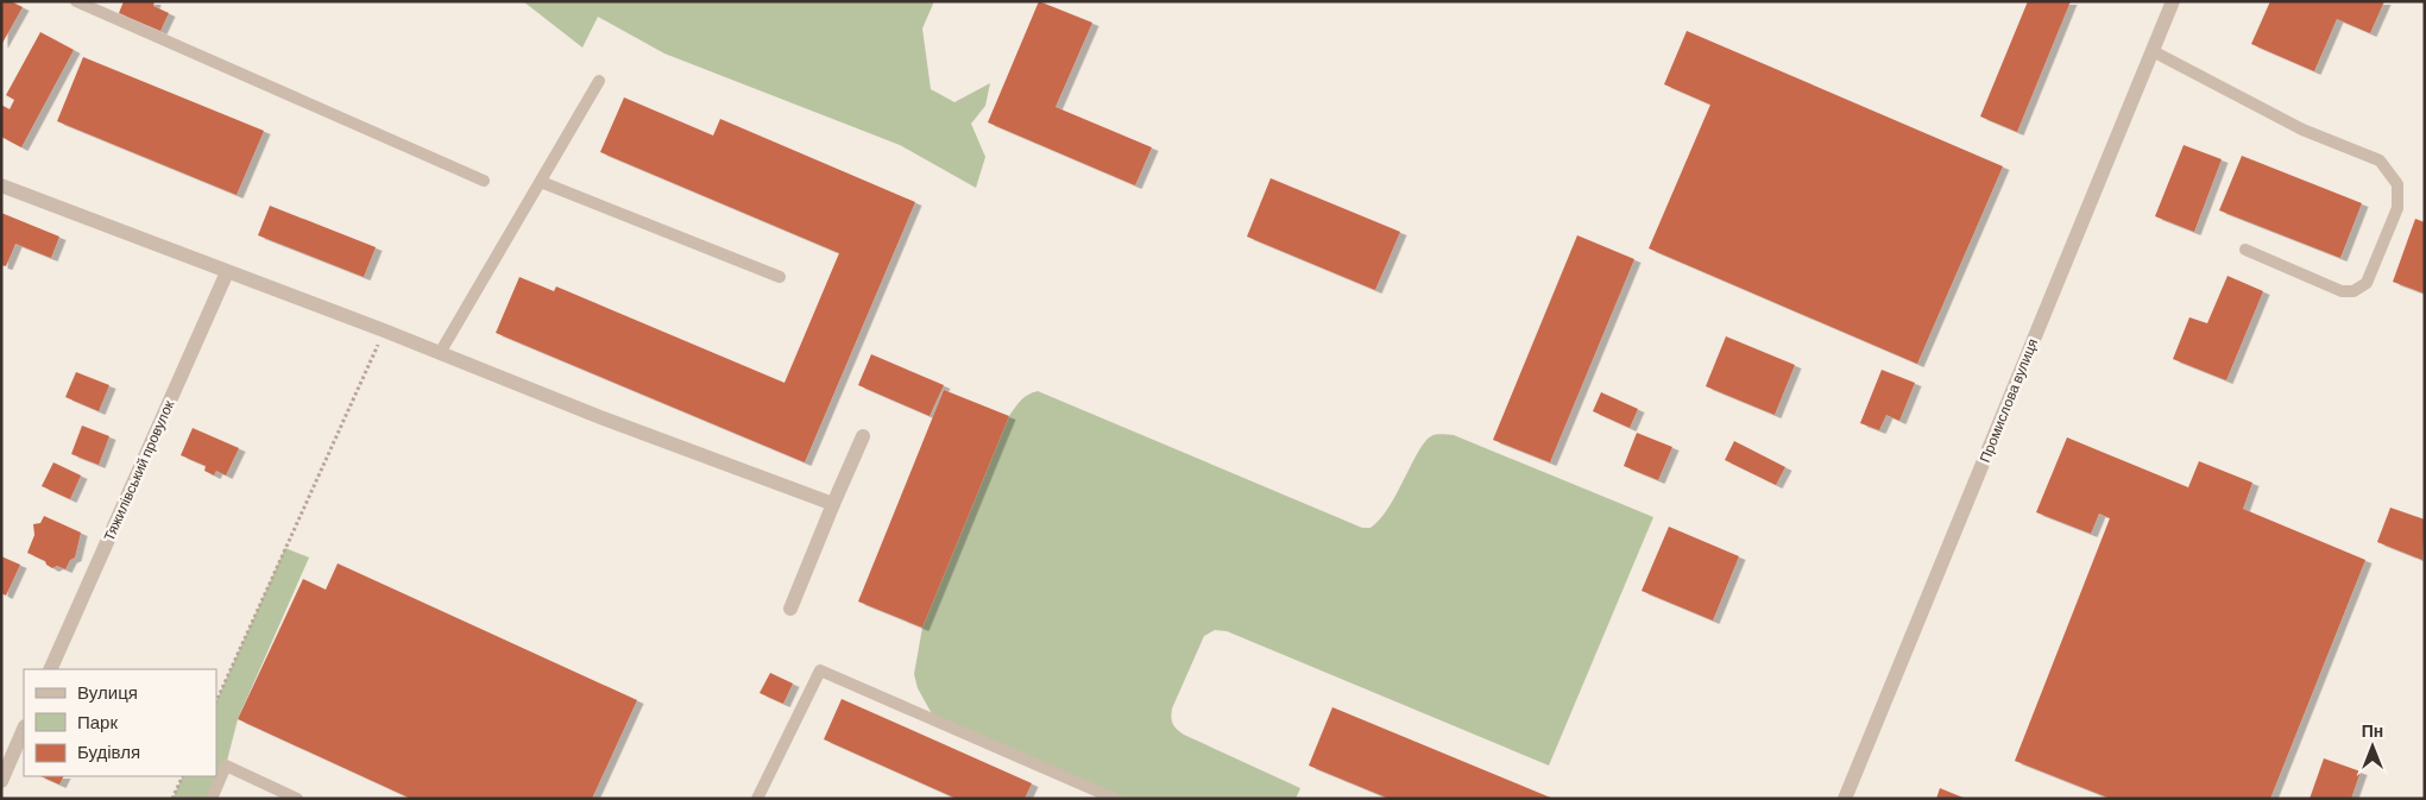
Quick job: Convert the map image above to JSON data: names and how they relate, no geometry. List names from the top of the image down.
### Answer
{
  "streets": {
    "street": ["Промислова вулиця", "Тяжилівський провулок"]
  },
  "legend": ["Вулиця", "Парк", "Будівля"],
  "north": "top"
}
